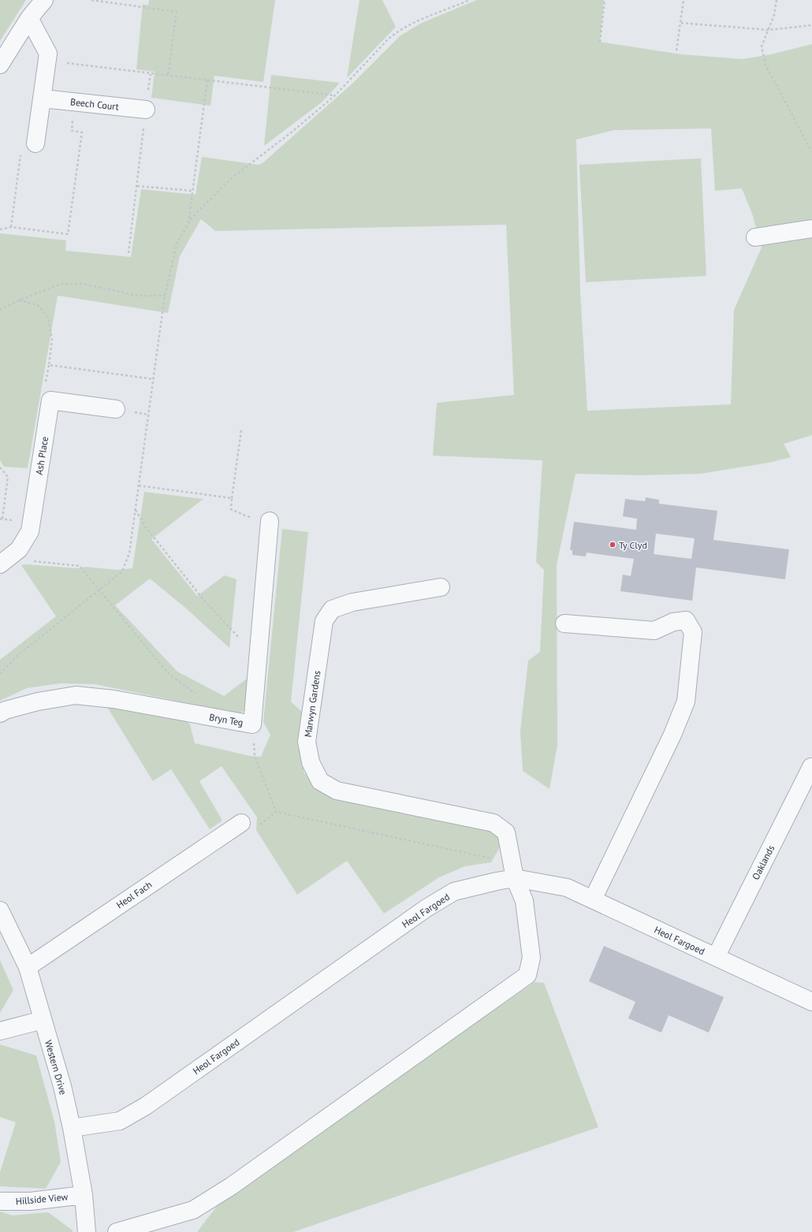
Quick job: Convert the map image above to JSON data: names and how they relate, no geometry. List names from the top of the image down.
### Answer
{
  "streets": {
    "street": [
      "Beech Court",
      "Ash Place",
      "Marwyn Gardens",
      "Bryn Teg",
      "Oaklands",
      "Heol Fach",
      "Heol Fargoed",
      "Western Drive",
      "Hillside View"
    ]
  },
  "crossings": [
    ["Marwyn Gardens", "Heol Fargoed"],
    ["Oaklands", "Heol Fargoed"],
    ["Heol Fach", "Western Drive"],
    ["Heol Fargoed", "Western Drive"],
    ["Western Drive", "Hillside View"]
  ],
  "places": ["Ty Clyd"]
}
